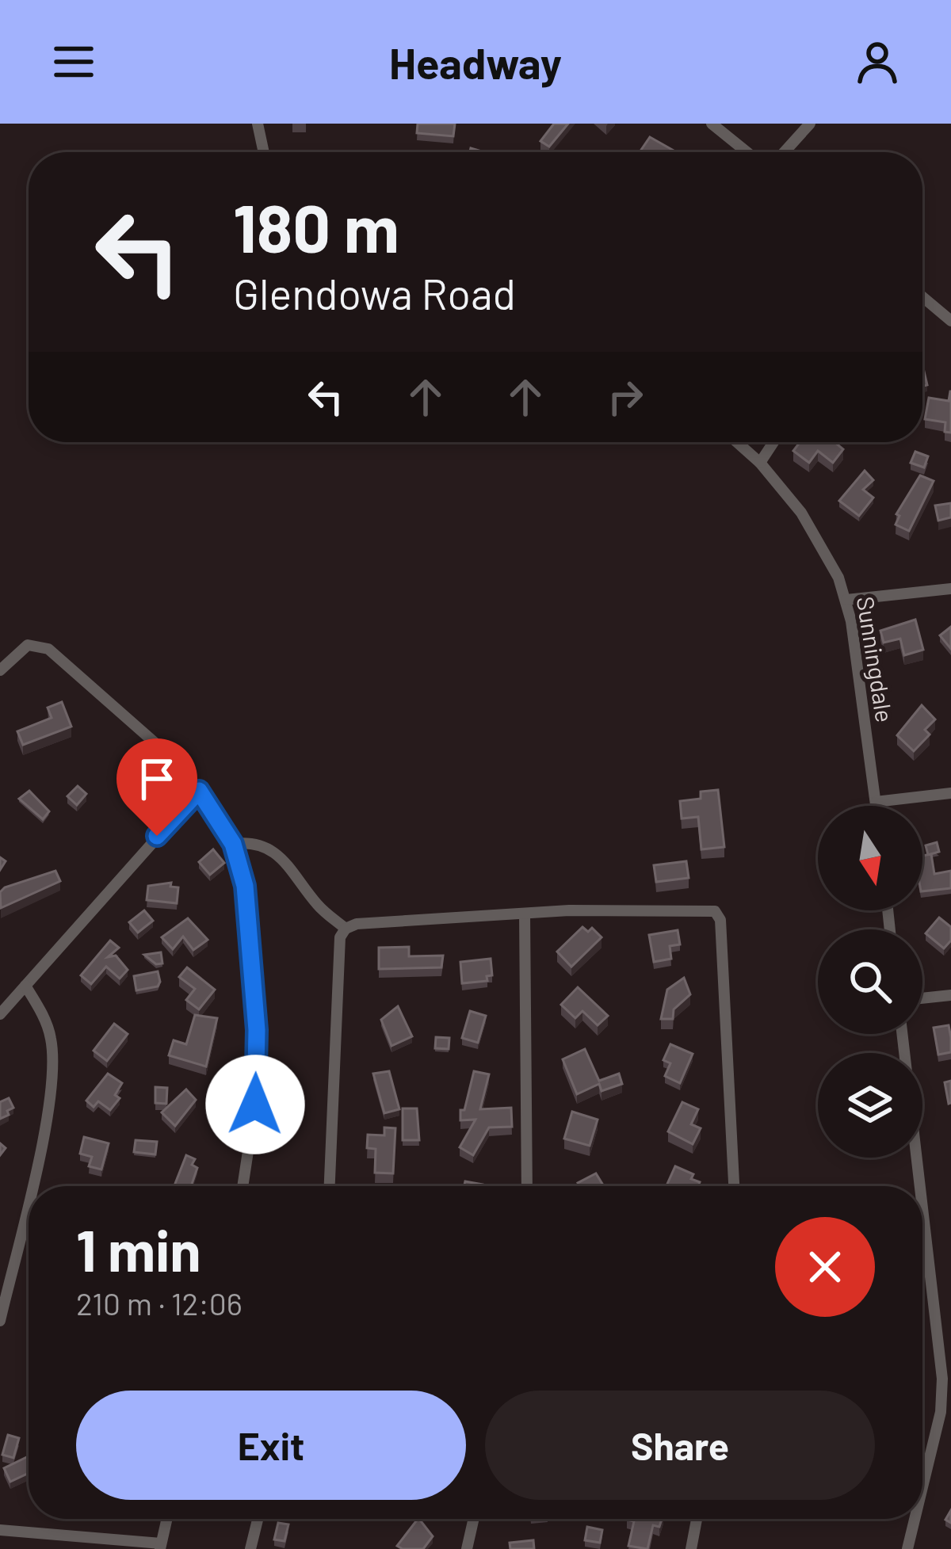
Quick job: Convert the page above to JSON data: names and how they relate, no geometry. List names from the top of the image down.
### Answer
{
  "streets": {
    "street": ["Sunningdale"]
  },
  "north": "bottom",
  "page": {
    "header": "Headway",
    "turn": ["180 m", "Glendowa Road"],
    "heading": ["1 min", "210 m · 12:06"],
    "buttons": ["Exit", "Share"]
  }
}
